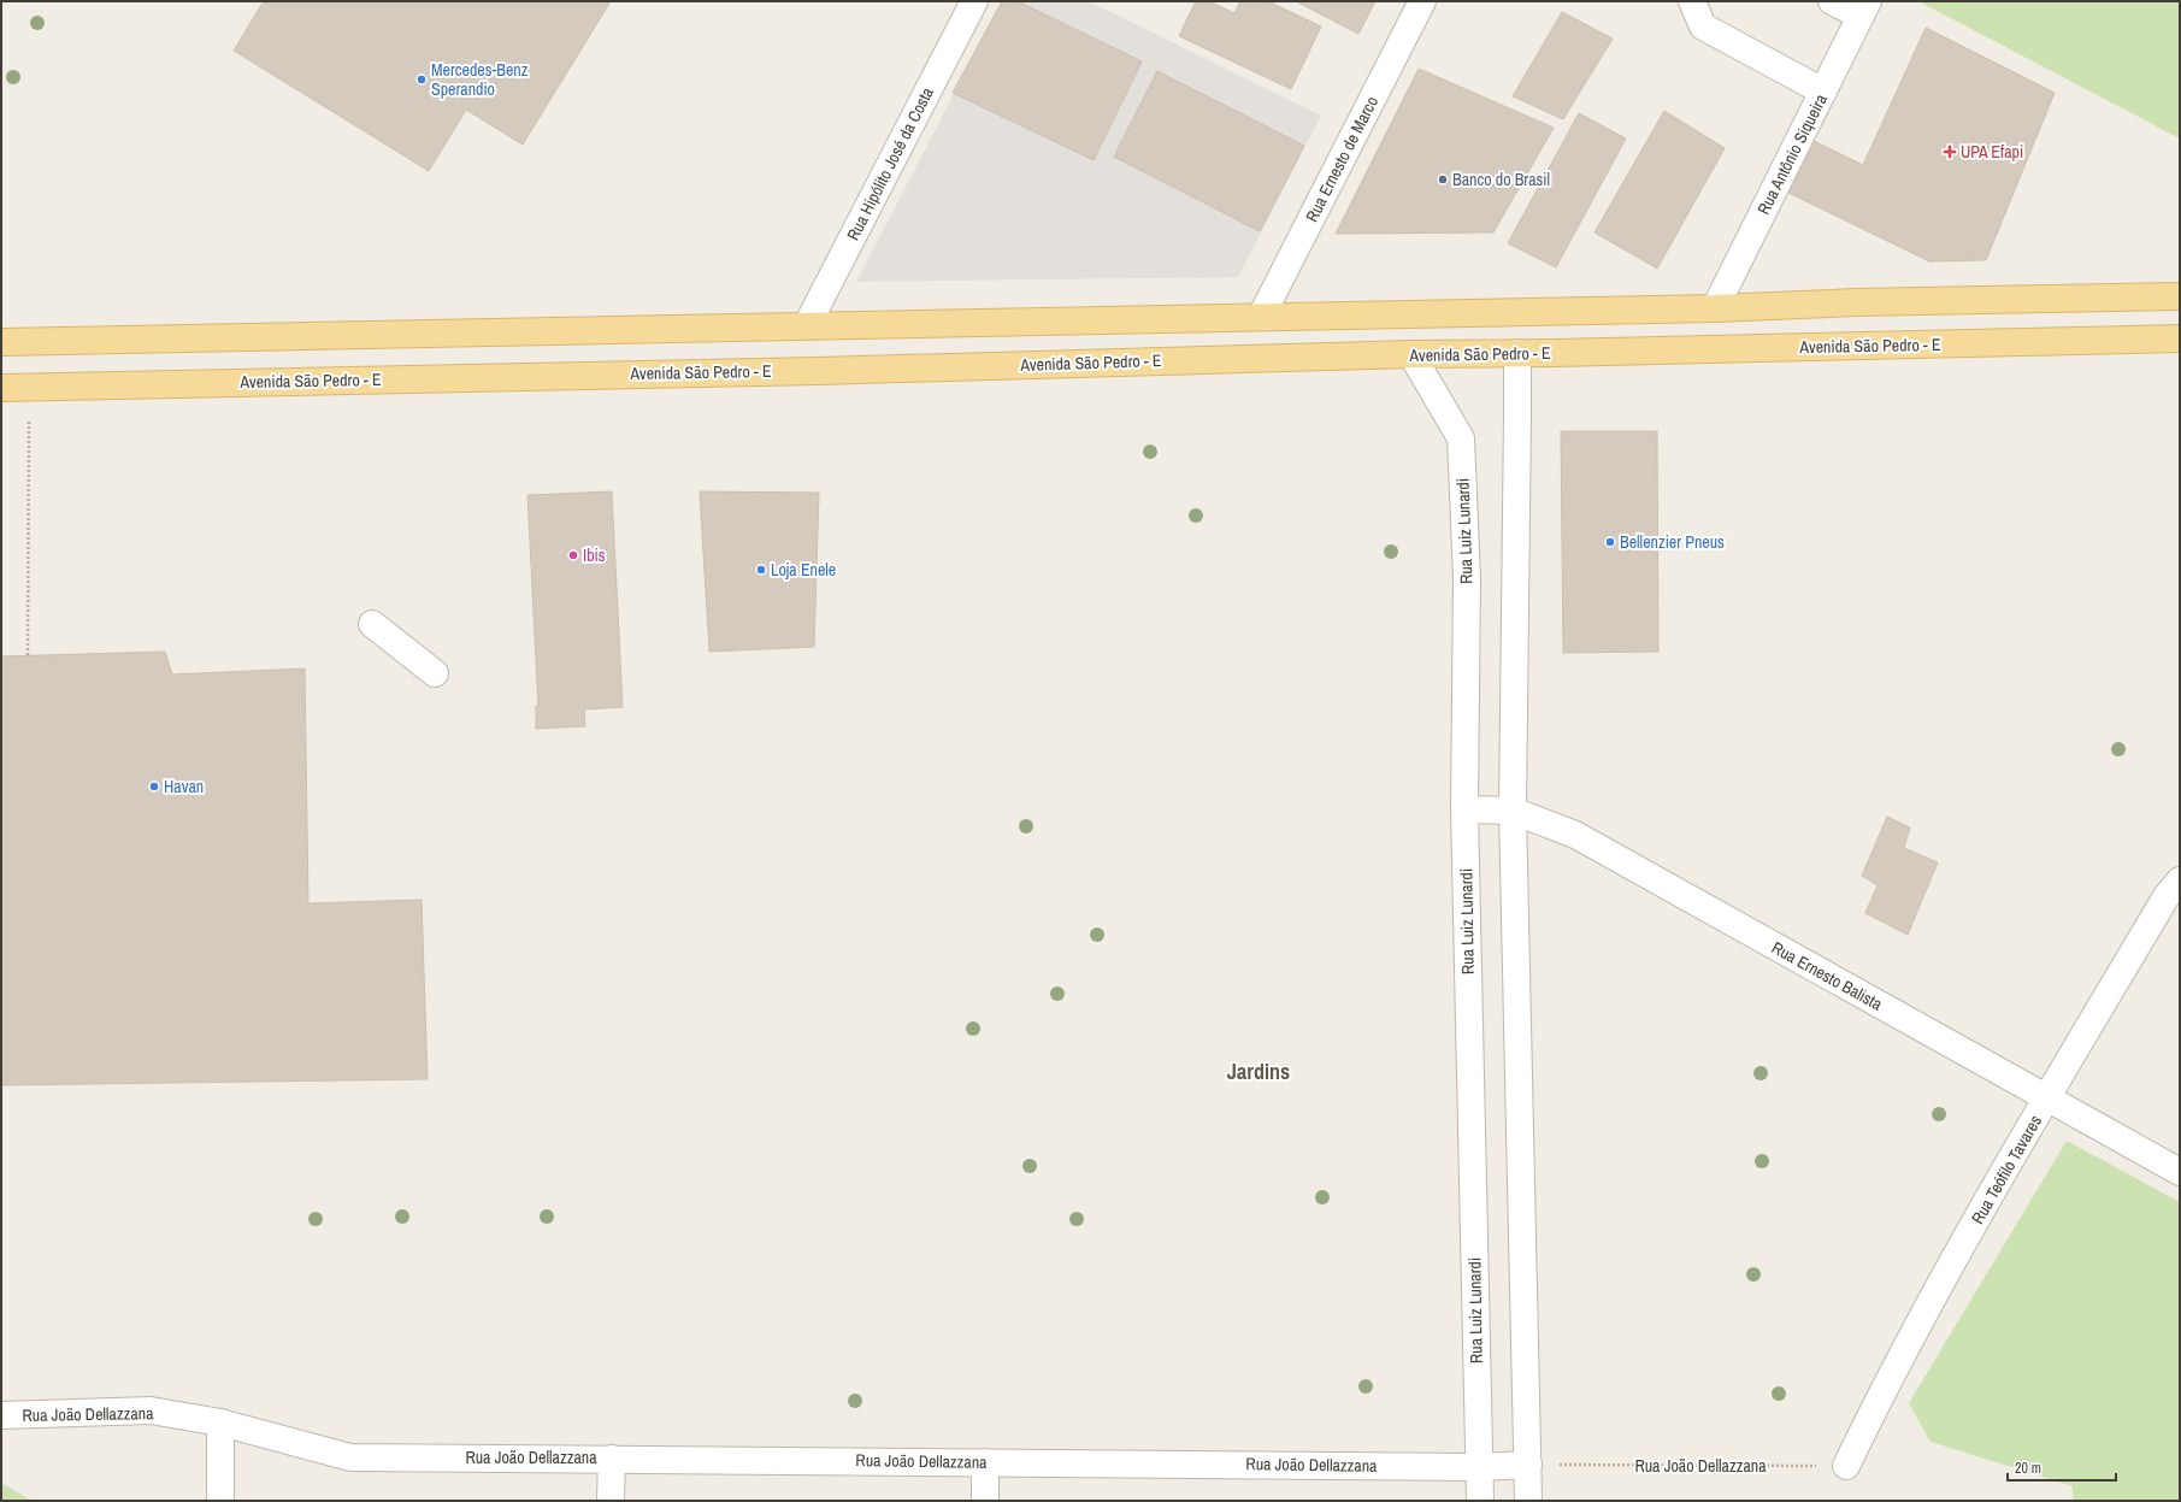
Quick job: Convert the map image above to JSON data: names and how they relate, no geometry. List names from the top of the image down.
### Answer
{
  "streets": {
    "main road": ["Avenida São Pedro - E"],
    "street": [
      "Rua Antônio Siqueira",
      "Rua Ernesto de Marco",
      "Rua Hipólito José da Costa",
      "Rua Luiz Lunardi",
      "Rua Ernesto Balista",
      "Rua Teófilo Tavares",
      "Rua João Dellazzana"
    ]
  },
  "crossings": [
    ["Avenida São Pedro - E", "Rua Luiz Lunardi"],
    ["Rua Luiz Lunardi", "Rua Ernesto Balista"],
    ["Rua Luiz Lunardi", "Rua João Dellazzana"],
    ["Rua Ernesto Balista", "Rua Teófilo Tavares"],
    ["Rua Teófilo Tavares", "Rua João Dellazzana"]
  ],
  "districts": ["Jardins"],
  "places": {
    "other": [
      "Mercedes-Benz Sperandio",
      "Banco do Brasil",
      "Bellenzier Pneus",
      "Ibis",
      "Loja Enele",
      "Havan"
    ],
    "health": ["UPA Efapi"]
  },
  "scale_bar": "20 m"
}
